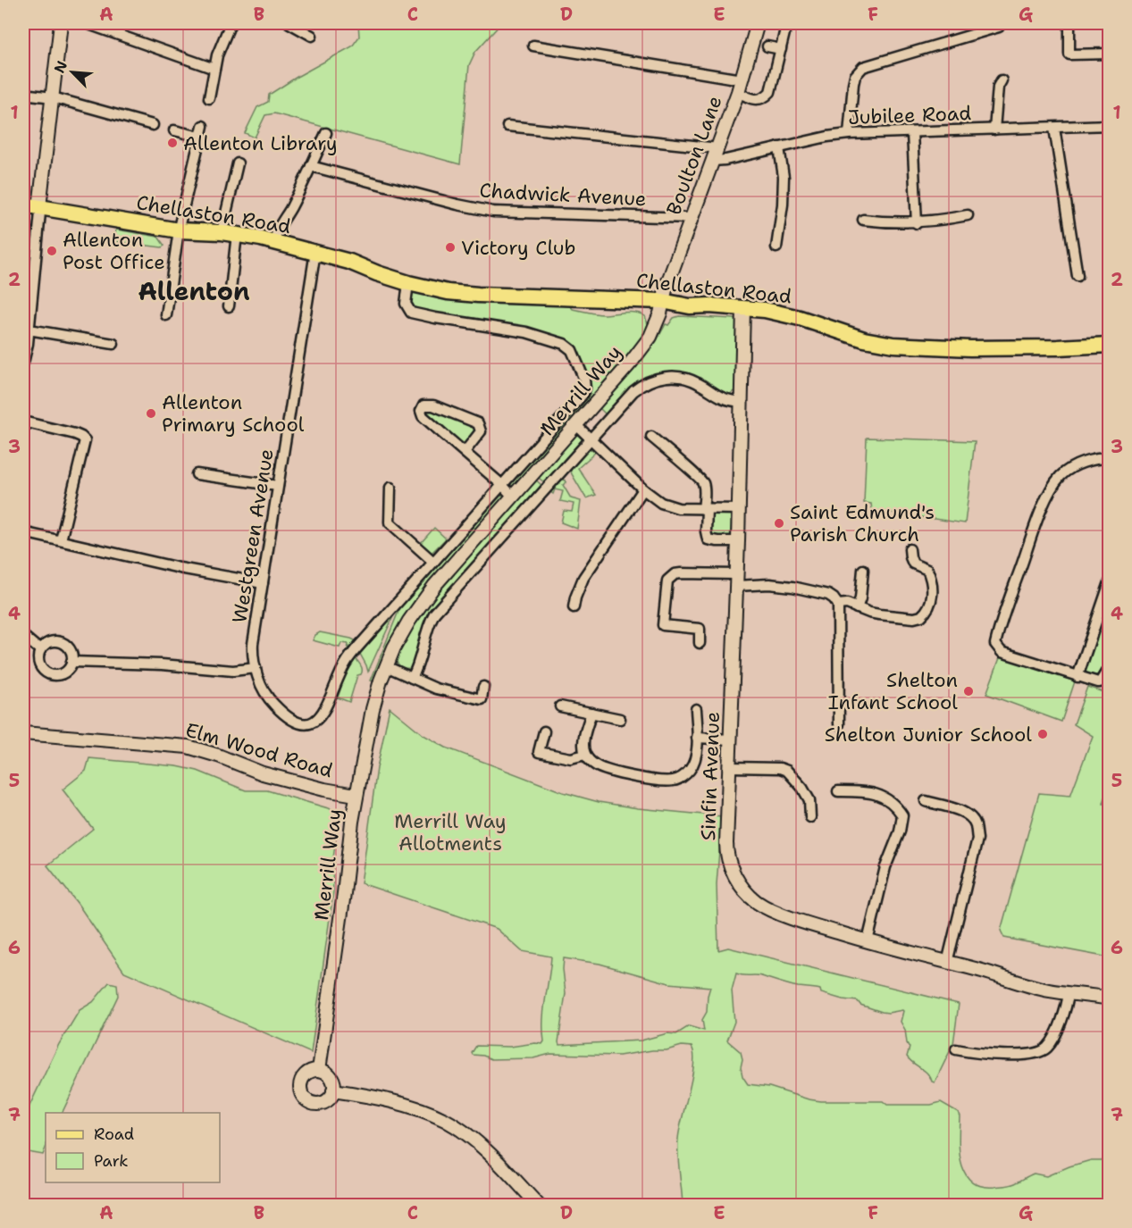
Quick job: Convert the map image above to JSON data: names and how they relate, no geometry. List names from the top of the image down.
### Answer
{
  "streets": {
    "main road": ["Chellaston Road"],
    "street": [
      "Jubilee Road",
      "Boulton Lane",
      "Chadwick Avenue",
      "Merrill Way",
      "Westgreen Avenue",
      "Elm Wood Road",
      "Sinfin Avenue"
    ]
  },
  "crossings": [
    ["Jubilee Road", "Boulton Lane"],
    ["Boulton Lane", "Chadwick Avenue"],
    ["Boulton Lane", "Chellaston Road"],
    ["Boulton Lane", "Merrill Way"],
    ["Chellaston Road", "Merrill Way"],
    ["Chellaston Road", "Westgreen Avenue"],
    ["Chellaston Road", "Sinfin Avenue"],
    ["Merrill Way", "Westgreen Avenue"],
    ["Merrill Way", "Elm Wood Road"]
  ],
  "districts": ["Allenton"],
  "parks": ["Merrill Way Allotments"],
  "places": [
    "Allenton Library",
    "Victory Club",
    "Allenton Post Office",
    "Allenton Primary School",
    "Saint Edmund's Parish Church",
    "Shelton Infant School",
    "Shelton Junior School"
  ],
  "legend": ["Road", "Park"],
  "north": "top left",
  "grid": {
    "columns": [
      "A",
      "B",
      "C",
      "D",
      "E",
      "F",
      "G"
    ],
    "rows": [
      "1",
      "2",
      "3",
      "4",
      "5",
      "6",
      "7"
    ]
  }
}
